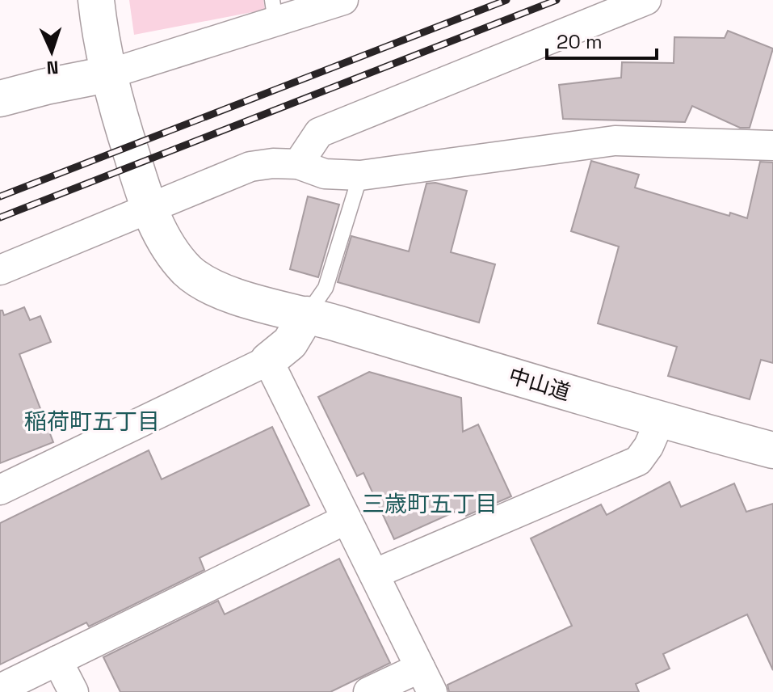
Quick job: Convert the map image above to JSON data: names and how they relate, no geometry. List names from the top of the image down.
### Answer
{
  "streets": {
    "street": ["中山道"]
  },
  "districts": ["稲荷町五丁目", "三歳町五丁目"],
  "scale_bar": "20 m",
  "north": "bottom"
}
